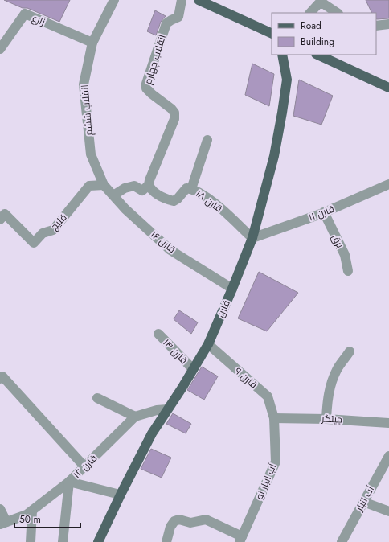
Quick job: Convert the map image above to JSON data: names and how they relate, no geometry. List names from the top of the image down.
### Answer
{
  "streets": {
    "main road": ["قارن"],
    "street": [
      "زارع",
      "انقلاب چهارم",
      "انقلاب ششم",
      "قارن ۱۸",
      "قارن ۱۱",
      "قلیچ",
      "برق",
      "قارن ۱۶",
      "قارن ۱۴",
      "قارن ٩",
      "چیتگر",
      "قارن ۱۲",
      "آب انبار نو",
      "آب انبار"
    ]
  },
  "crossings": [
    ["زارع", "انقلاب ششم"],
    ["انقلاب چهارم", "قارن ۱۸"],
    ["انقلاب ششم", "قلیچ"],
    ["انقلاب ششم", "قارن ۱۶"],
    ["قارن ۱۸", "قارن ۱۱"],
    ["قارن ۱۸", "قارن"],
    ["قارن ۱۱", "برق"],
    ["قارن ۱۱", "قارن"],
    ["قلیچ", "قارن ۱۶"],
    ["قارن ۱۶", "قارن"],
    ["قارن", "قارن ۱۴"],
    ["قارن", "قارن ٩"],
    ["قارن", "قارن ۱۲"],
    ["قارن ٩", "چیتگر"],
    ["قارن ٩", "آب انبار نو"],
    ["چیتگر", "آب انبار نو"]
  ],
  "legend": ["Road", "Building"],
  "scale_bar": "50 m"
}
